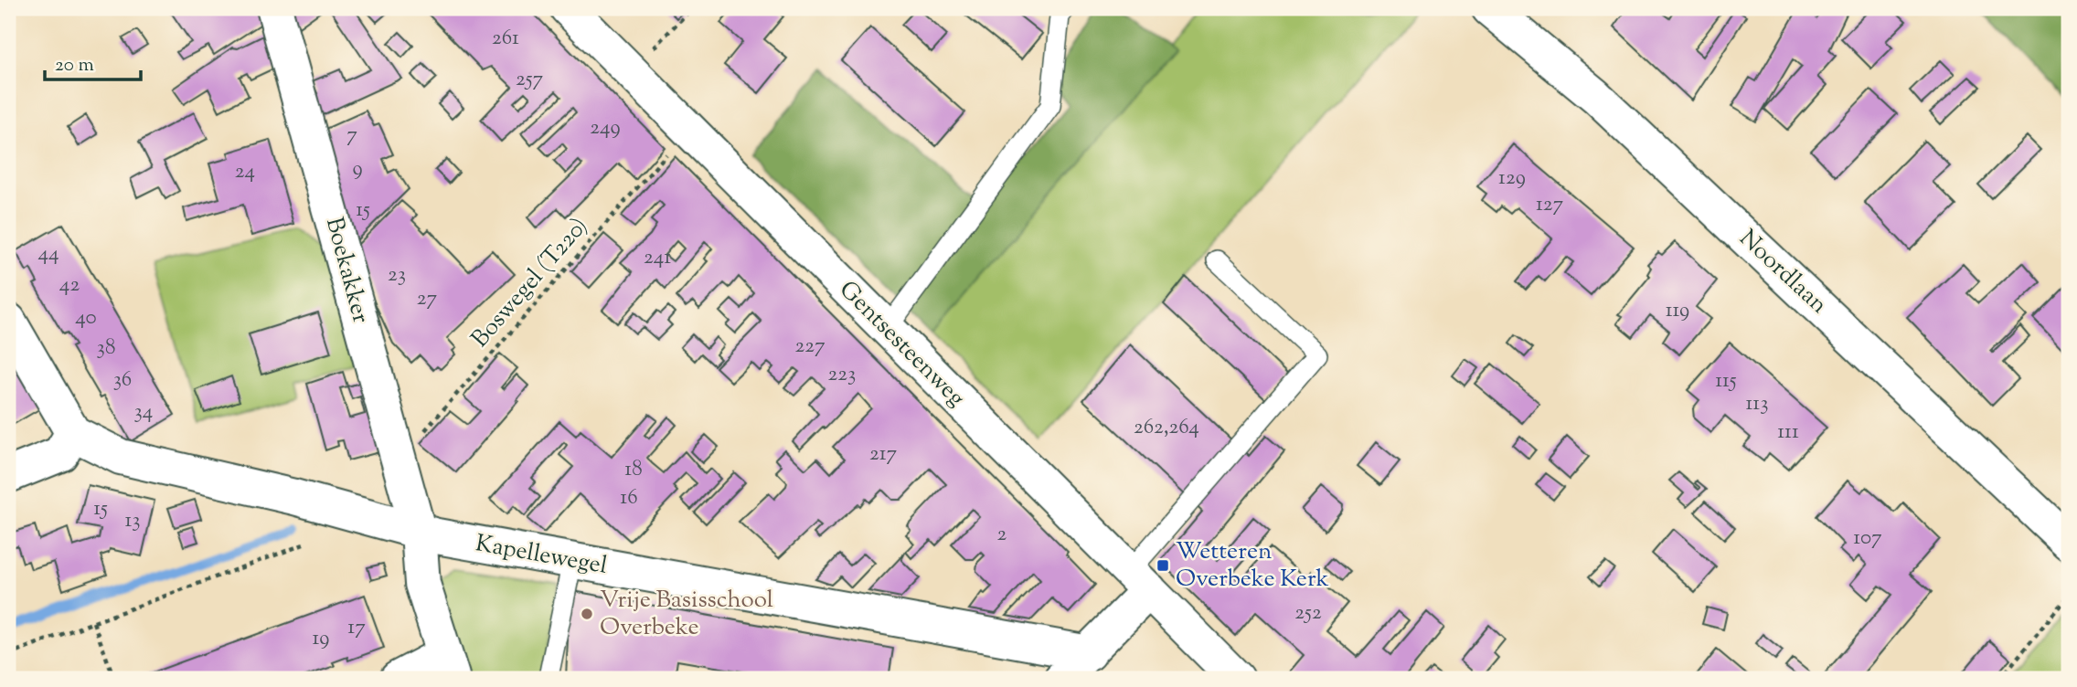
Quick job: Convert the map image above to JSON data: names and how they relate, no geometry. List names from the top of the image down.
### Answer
{
  "streets": {
    "street": [
      "Boekakker",
      "Noordlaan",
      "Gentsesteenweg",
      "Kapellewegel"
    ],
    "path": ["Boswegel (T220)"]
  },
  "crossings": [
    ["Boekakker", "Boswegel (T220)"],
    ["Boekakker", "Kapellewegel"],
    ["Boswegel (T220)", "Gentsesteenweg"]
  ],
  "places": {
    "transit": ["Wetteren Overbeke Kerk"],
    "other": ["Vrije Basisschool Overbeke"]
  },
  "house_numbers": [
    "261",
    "257",
    "249",
    "7",
    "9",
    "24",
    "129",
    "127",
    "15",
    "44",
    "241",
    "23",
    "42",
    "27",
    "119",
    "40",
    "227",
    "38",
    "223",
    "36",
    "115",
    "113",
    "34",
    "262,264",
    "111",
    "217",
    "18",
    "16",
    "15",
    "13",
    "2",
    "107",
    "252",
    "17",
    "19"
  ],
  "scale_bar": "20 m"
}
